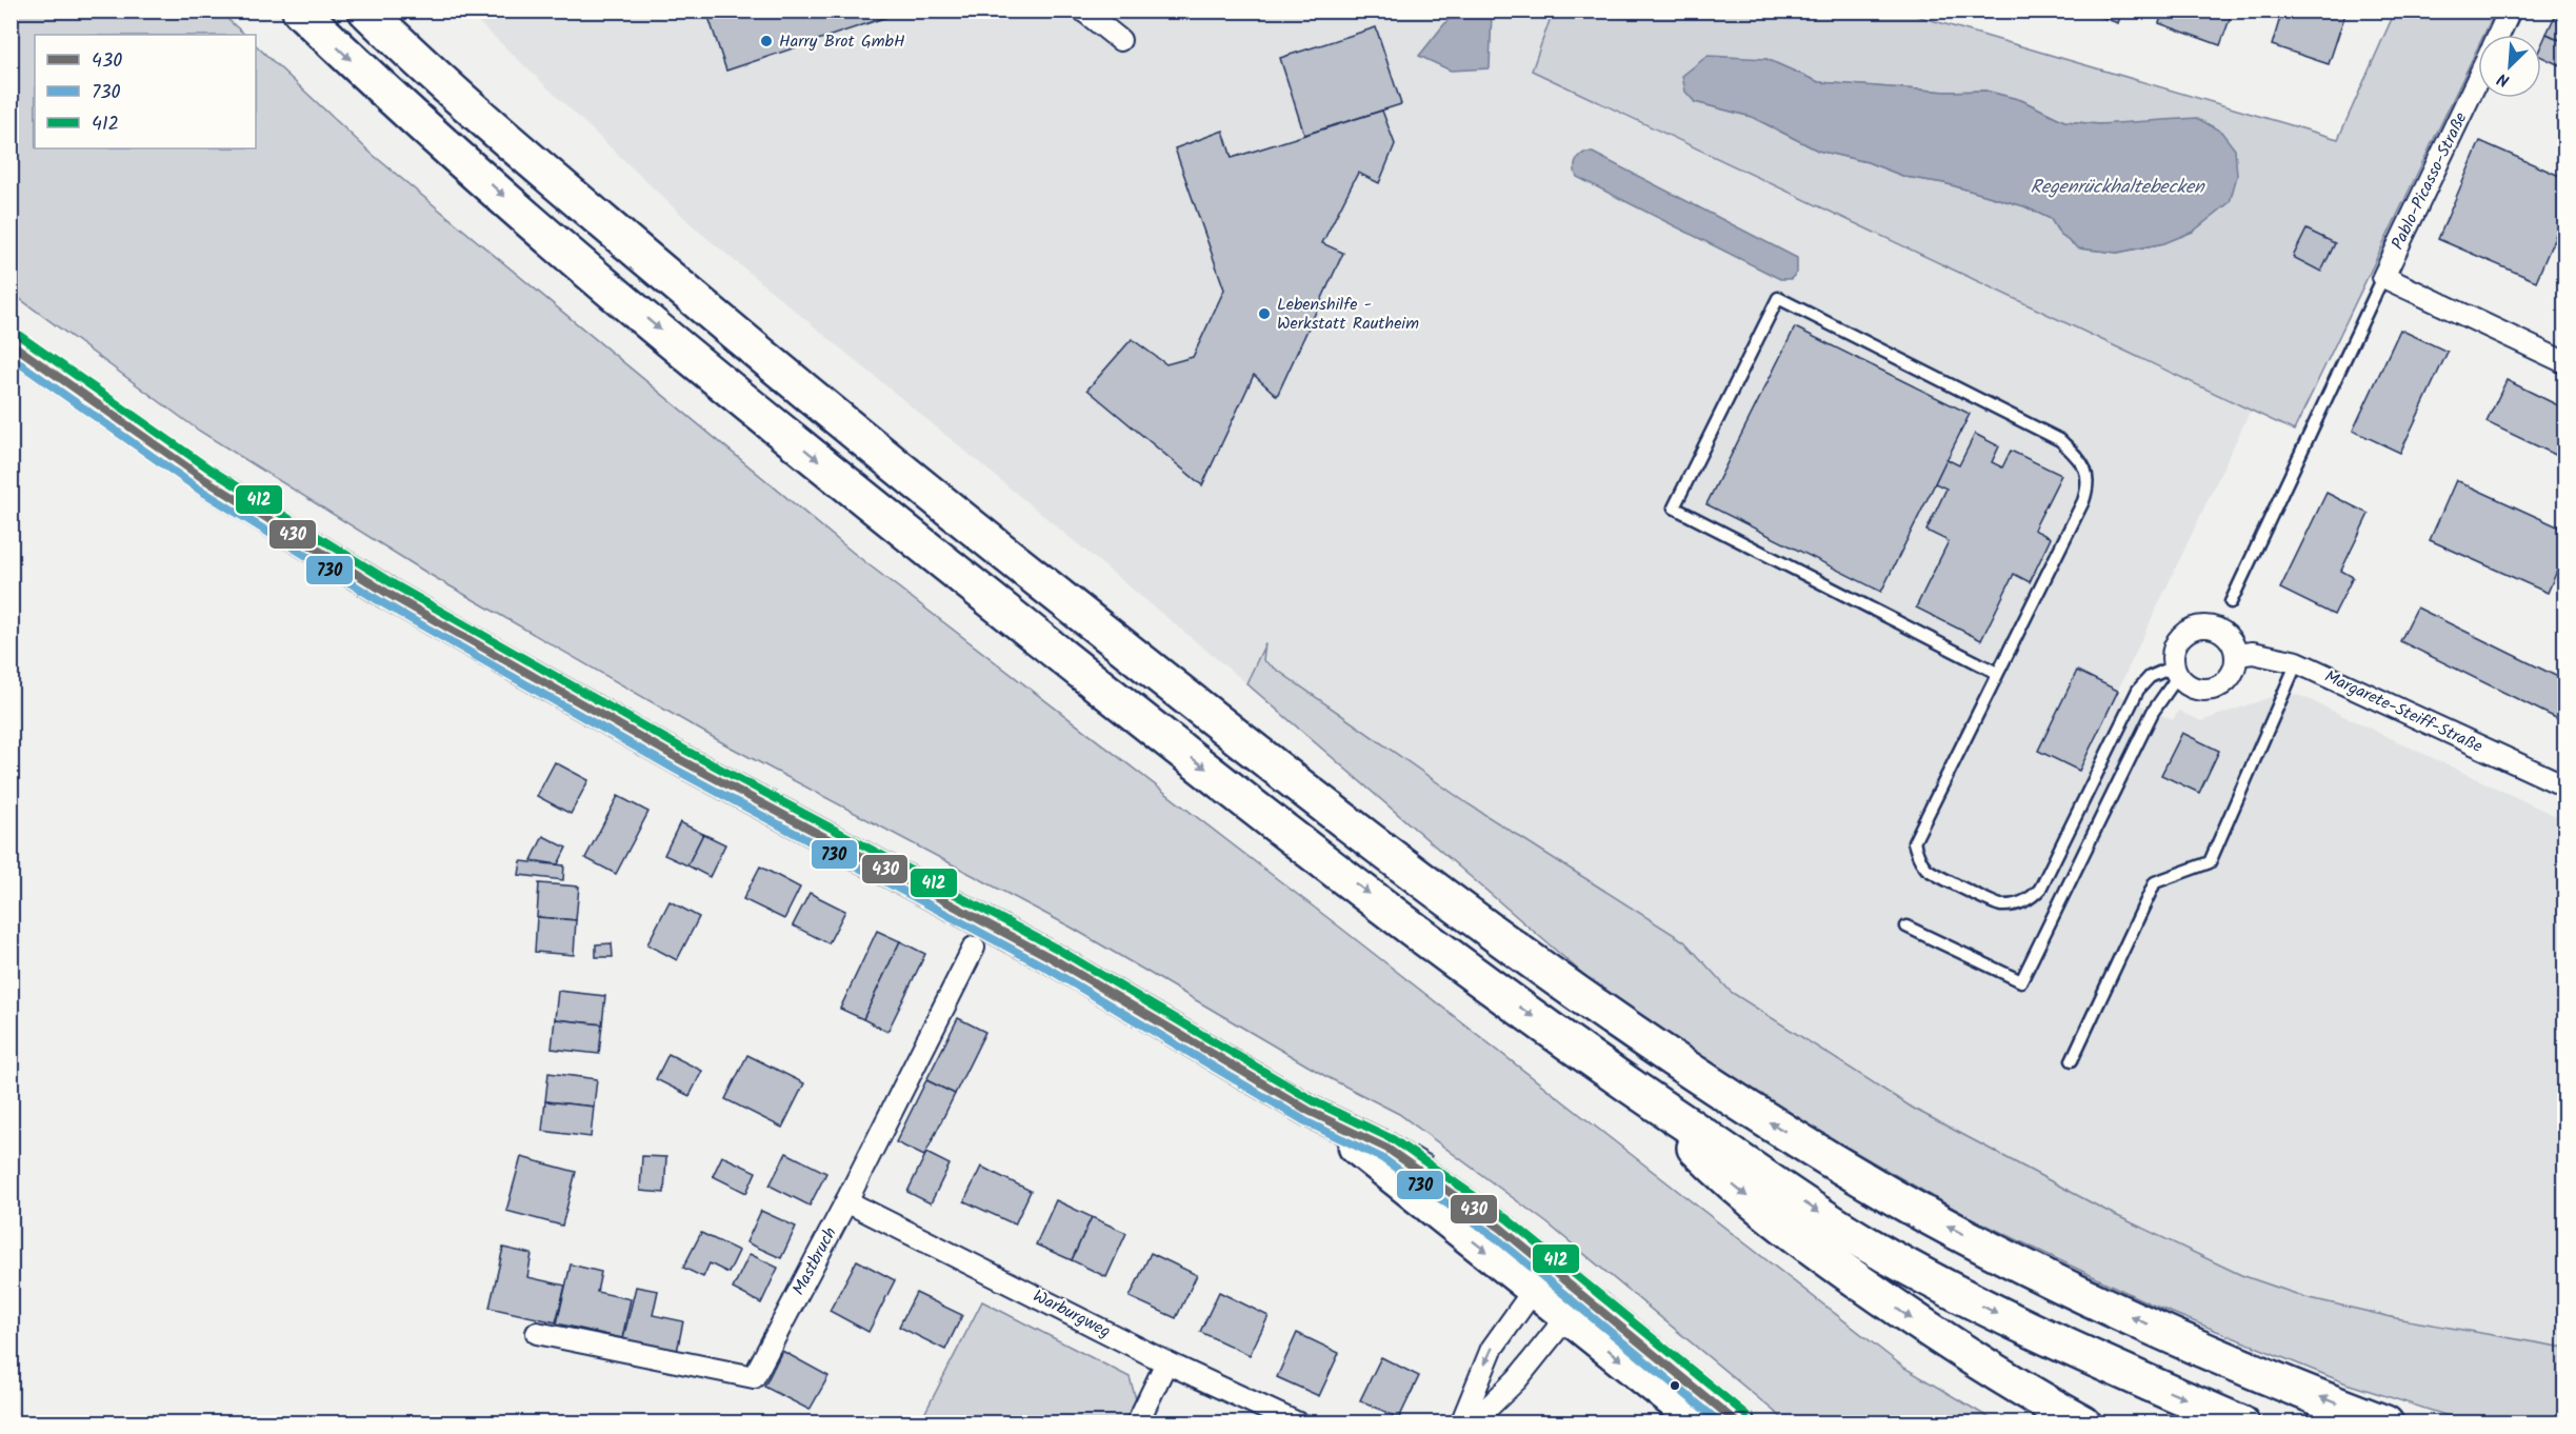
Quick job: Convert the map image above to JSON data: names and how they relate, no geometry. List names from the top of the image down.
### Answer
{
  "streets": {
    "street": [
      "Pablo-Picasso-Straße",
      "Margarete-Steiff-Straße",
      "Mastbruch",
      "Warburgweg"
    ]
  },
  "crossings": [
    ["Mastbruch", "Warburgweg"]
  ],
  "water": ["Regenrückhaltebecken"],
  "places": ["Harry Brot GmbH", "Lebenshilfe - Werkstatt Rautheim"],
  "lines": ["transit line 412", "transit line 430", "transit line 730"],
  "legend": ["430", "730", "412"],
  "north": "bottom left"
}
